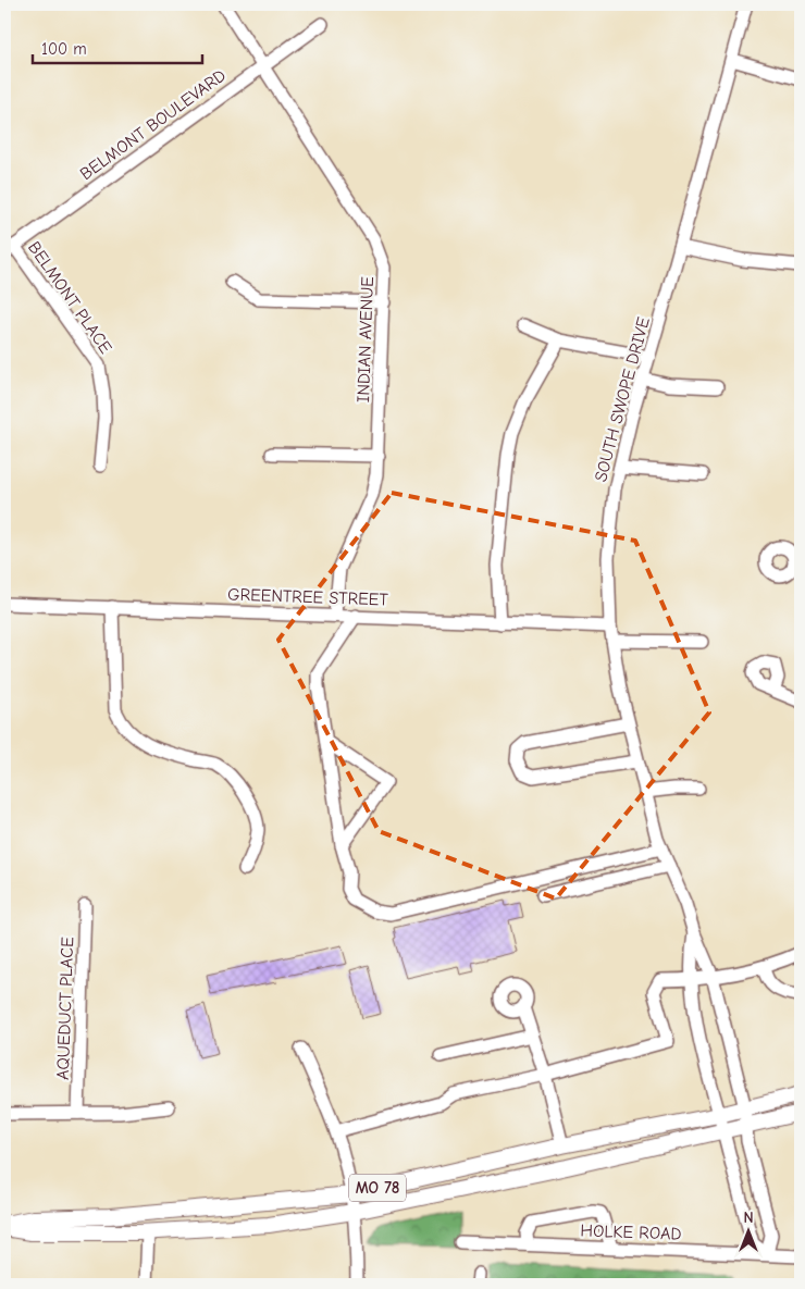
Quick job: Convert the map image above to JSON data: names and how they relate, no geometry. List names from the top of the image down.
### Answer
{
  "streets": {
    "main road": ["MO 78"],
    "street": [
      "BELMONT BOULEVARD",
      "BELMONT PLACE",
      "INDIAN AVENUE",
      "SOUTH SWOPE DRIVE",
      "GREENTREE STREET",
      "AQUEDUCT PLACE",
      "HOLKE ROAD"
    ]
  },
  "crossings": [
    ["BELMONT BOULEVARD", "BELMONT PLACE"],
    ["BELMONT BOULEVARD", "INDIAN AVENUE"],
    ["INDIAN AVENUE", "GREENTREE STREET"],
    ["SOUTH SWOPE DRIVE", "GREENTREE STREET"],
    ["SOUTH SWOPE DRIVE", "MO 78"],
    ["SOUTH SWOPE DRIVE", "HOLKE ROAD"]
  ],
  "scale_bar": "100 m",
  "north": "top"
}
